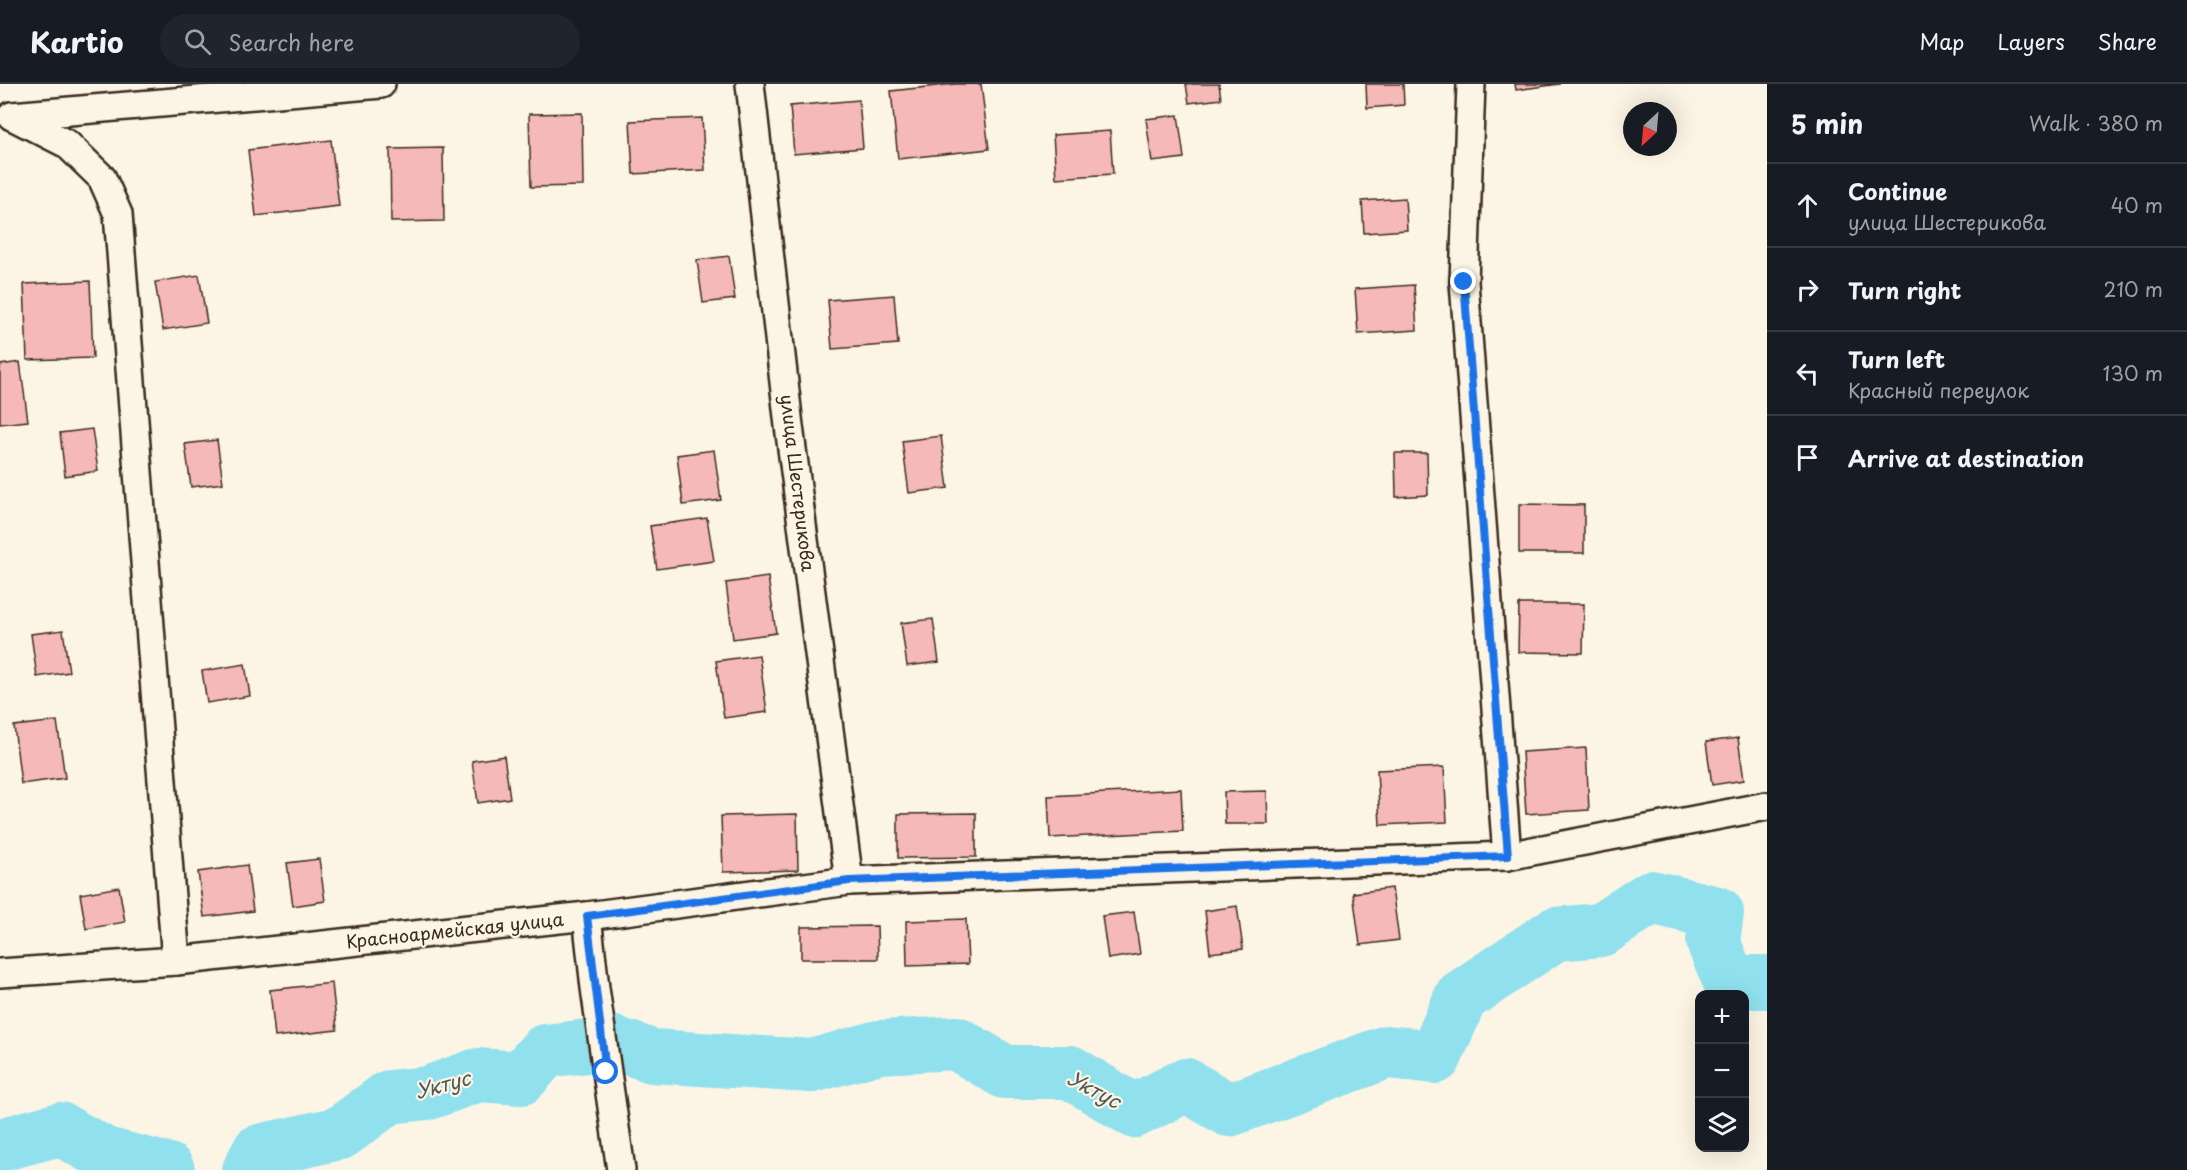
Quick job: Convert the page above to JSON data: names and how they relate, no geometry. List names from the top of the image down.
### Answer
{
  "streets": {
    "street": ["улица Шестерикова", "Красноармейская улица"]
  },
  "crossings": [
    ["улица Шестерикова", "Красноармейская улица"]
  ],
  "water": ["Уктус"],
  "north": "bottom left",
  "page": {
    "header": "Kartio",
    "search": "Search here",
    "nav": ["Map", "Layers", "Share"],
    "heading": ["5 min", "Walk · 380 m"],
    "list": [
      ["Continue", "улица Шестерикова", "40 m"],
      ["Turn right", "210 m"],
      ["Turn left", "Красный переулок", "130 m"],
      "Arrive at destination"
    ],
    "map_buttons": ["+", "−"]
  }
}
